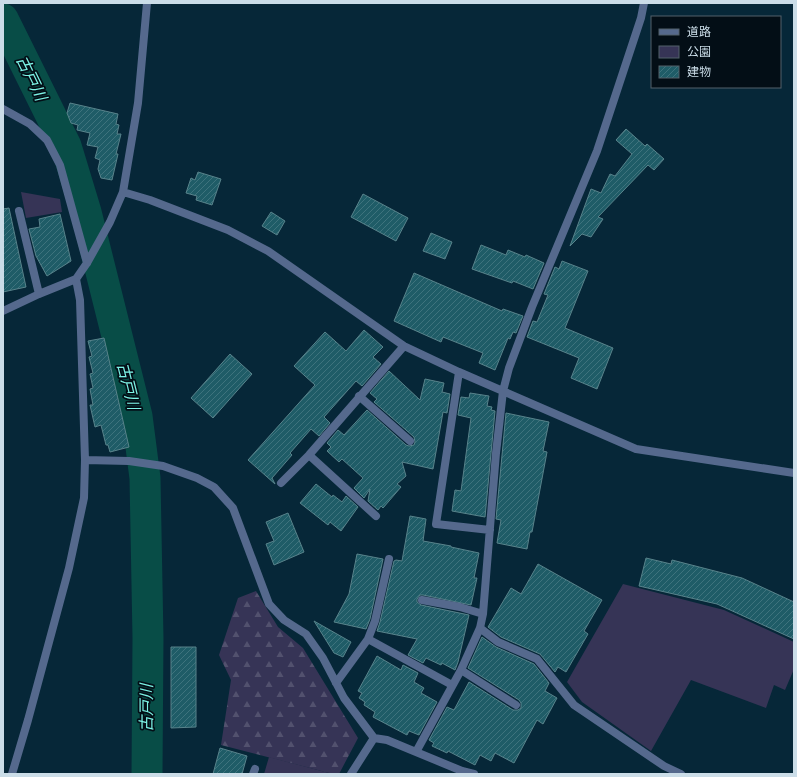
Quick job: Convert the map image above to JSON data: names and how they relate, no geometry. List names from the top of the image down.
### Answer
{
  "water": ["古戸川"],
  "legend": ["道路", "公園", "建物"]
}
